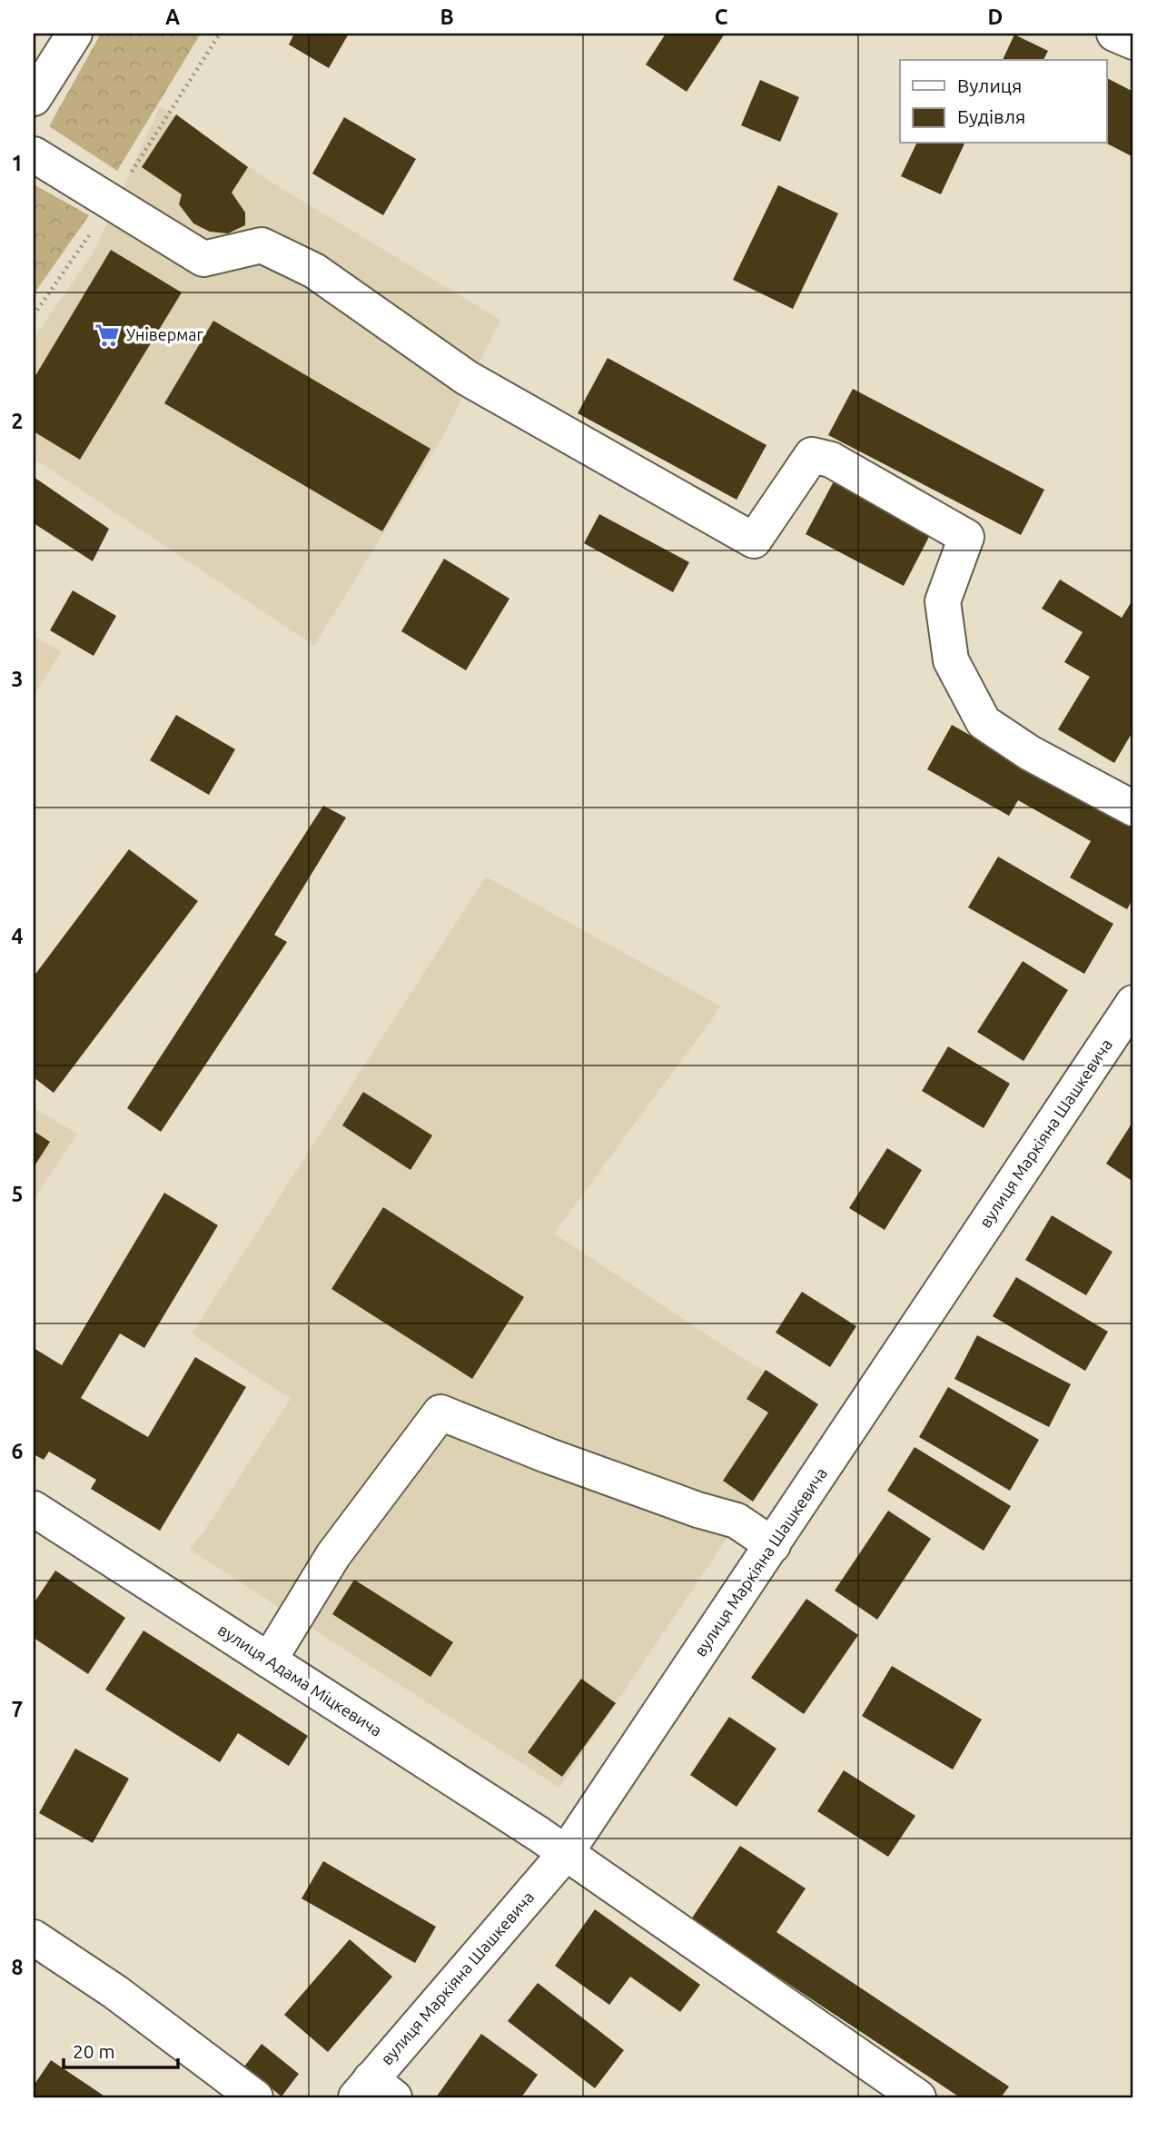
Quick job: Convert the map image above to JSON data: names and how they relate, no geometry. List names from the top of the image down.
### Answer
{
  "streets": {
    "street": ["вулиця Маркіяна Шашкевича", "вулиця Адама Міцкевича"]
  },
  "crossings": [
    ["вулиця Маркіяна Шашкевича", "вулиця Адама Міцкевича"]
  ],
  "places": {
    "supermarket": ["Універмаг"]
  },
  "legend": ["Вулиця", "Будівля"],
  "scale_bar": "20 m",
  "grid": {
    "columns": [
      "A",
      "B",
      "C",
      "D"
    ],
    "rows": [
      "1",
      "2",
      "3",
      "4",
      "5",
      "6",
      "7",
      "8"
    ]
  }
}
